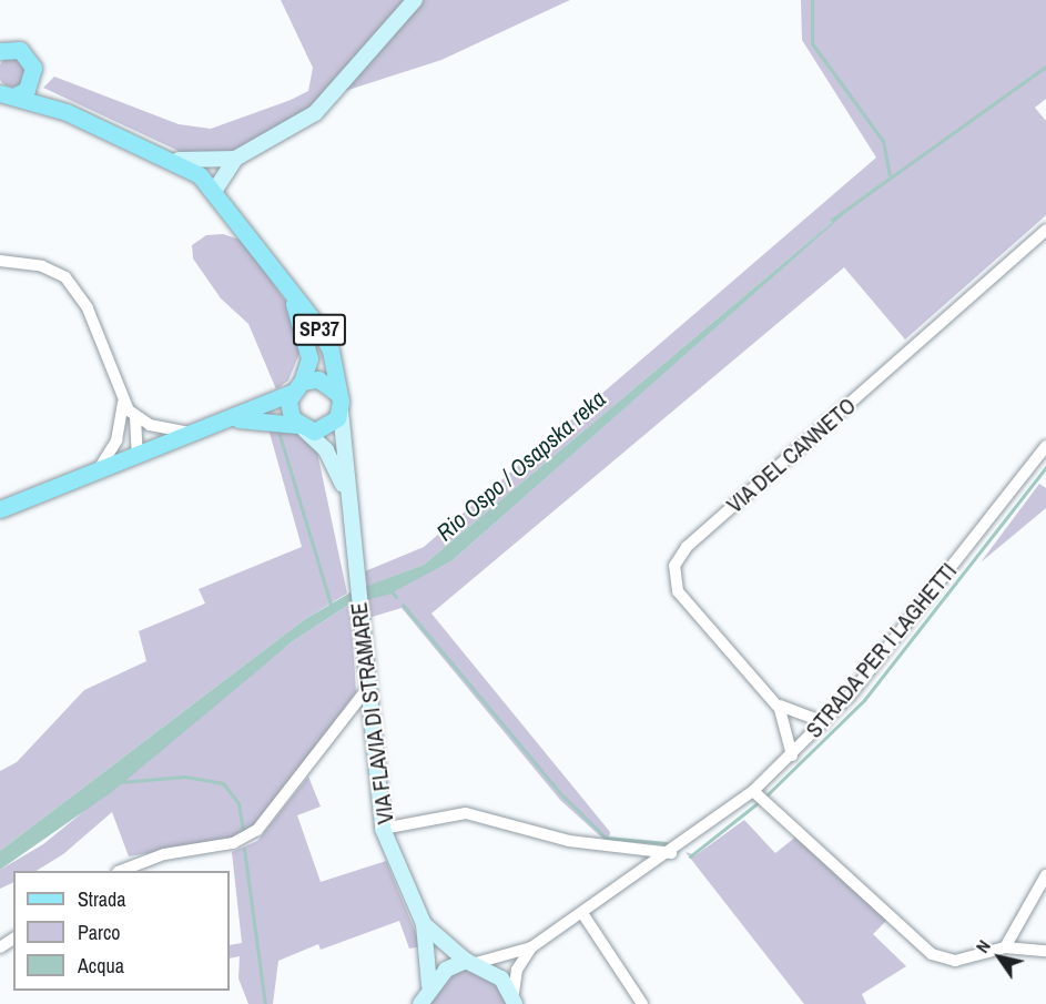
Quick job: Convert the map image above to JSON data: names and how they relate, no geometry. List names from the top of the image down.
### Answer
{
  "streets": {
    "main road": ["SP37", "VIA FLAVIA DI STRAMARE"],
    "street": ["VIA DEL CANNETO", "STRADA PER I LAGHETTI"]
  },
  "crossings": [
    ["VIA DEL CANNETO", "STRADA PER I LAGHETTI"],
    ["STRADA PER I LAGHETTI", "VIA FLAVIA DI STRAMARE"]
  ],
  "water": ["Rio Ospo / Osapska reka"],
  "legend": ["Strada", "Parco", "Acqua"],
  "north": "top left"
}
